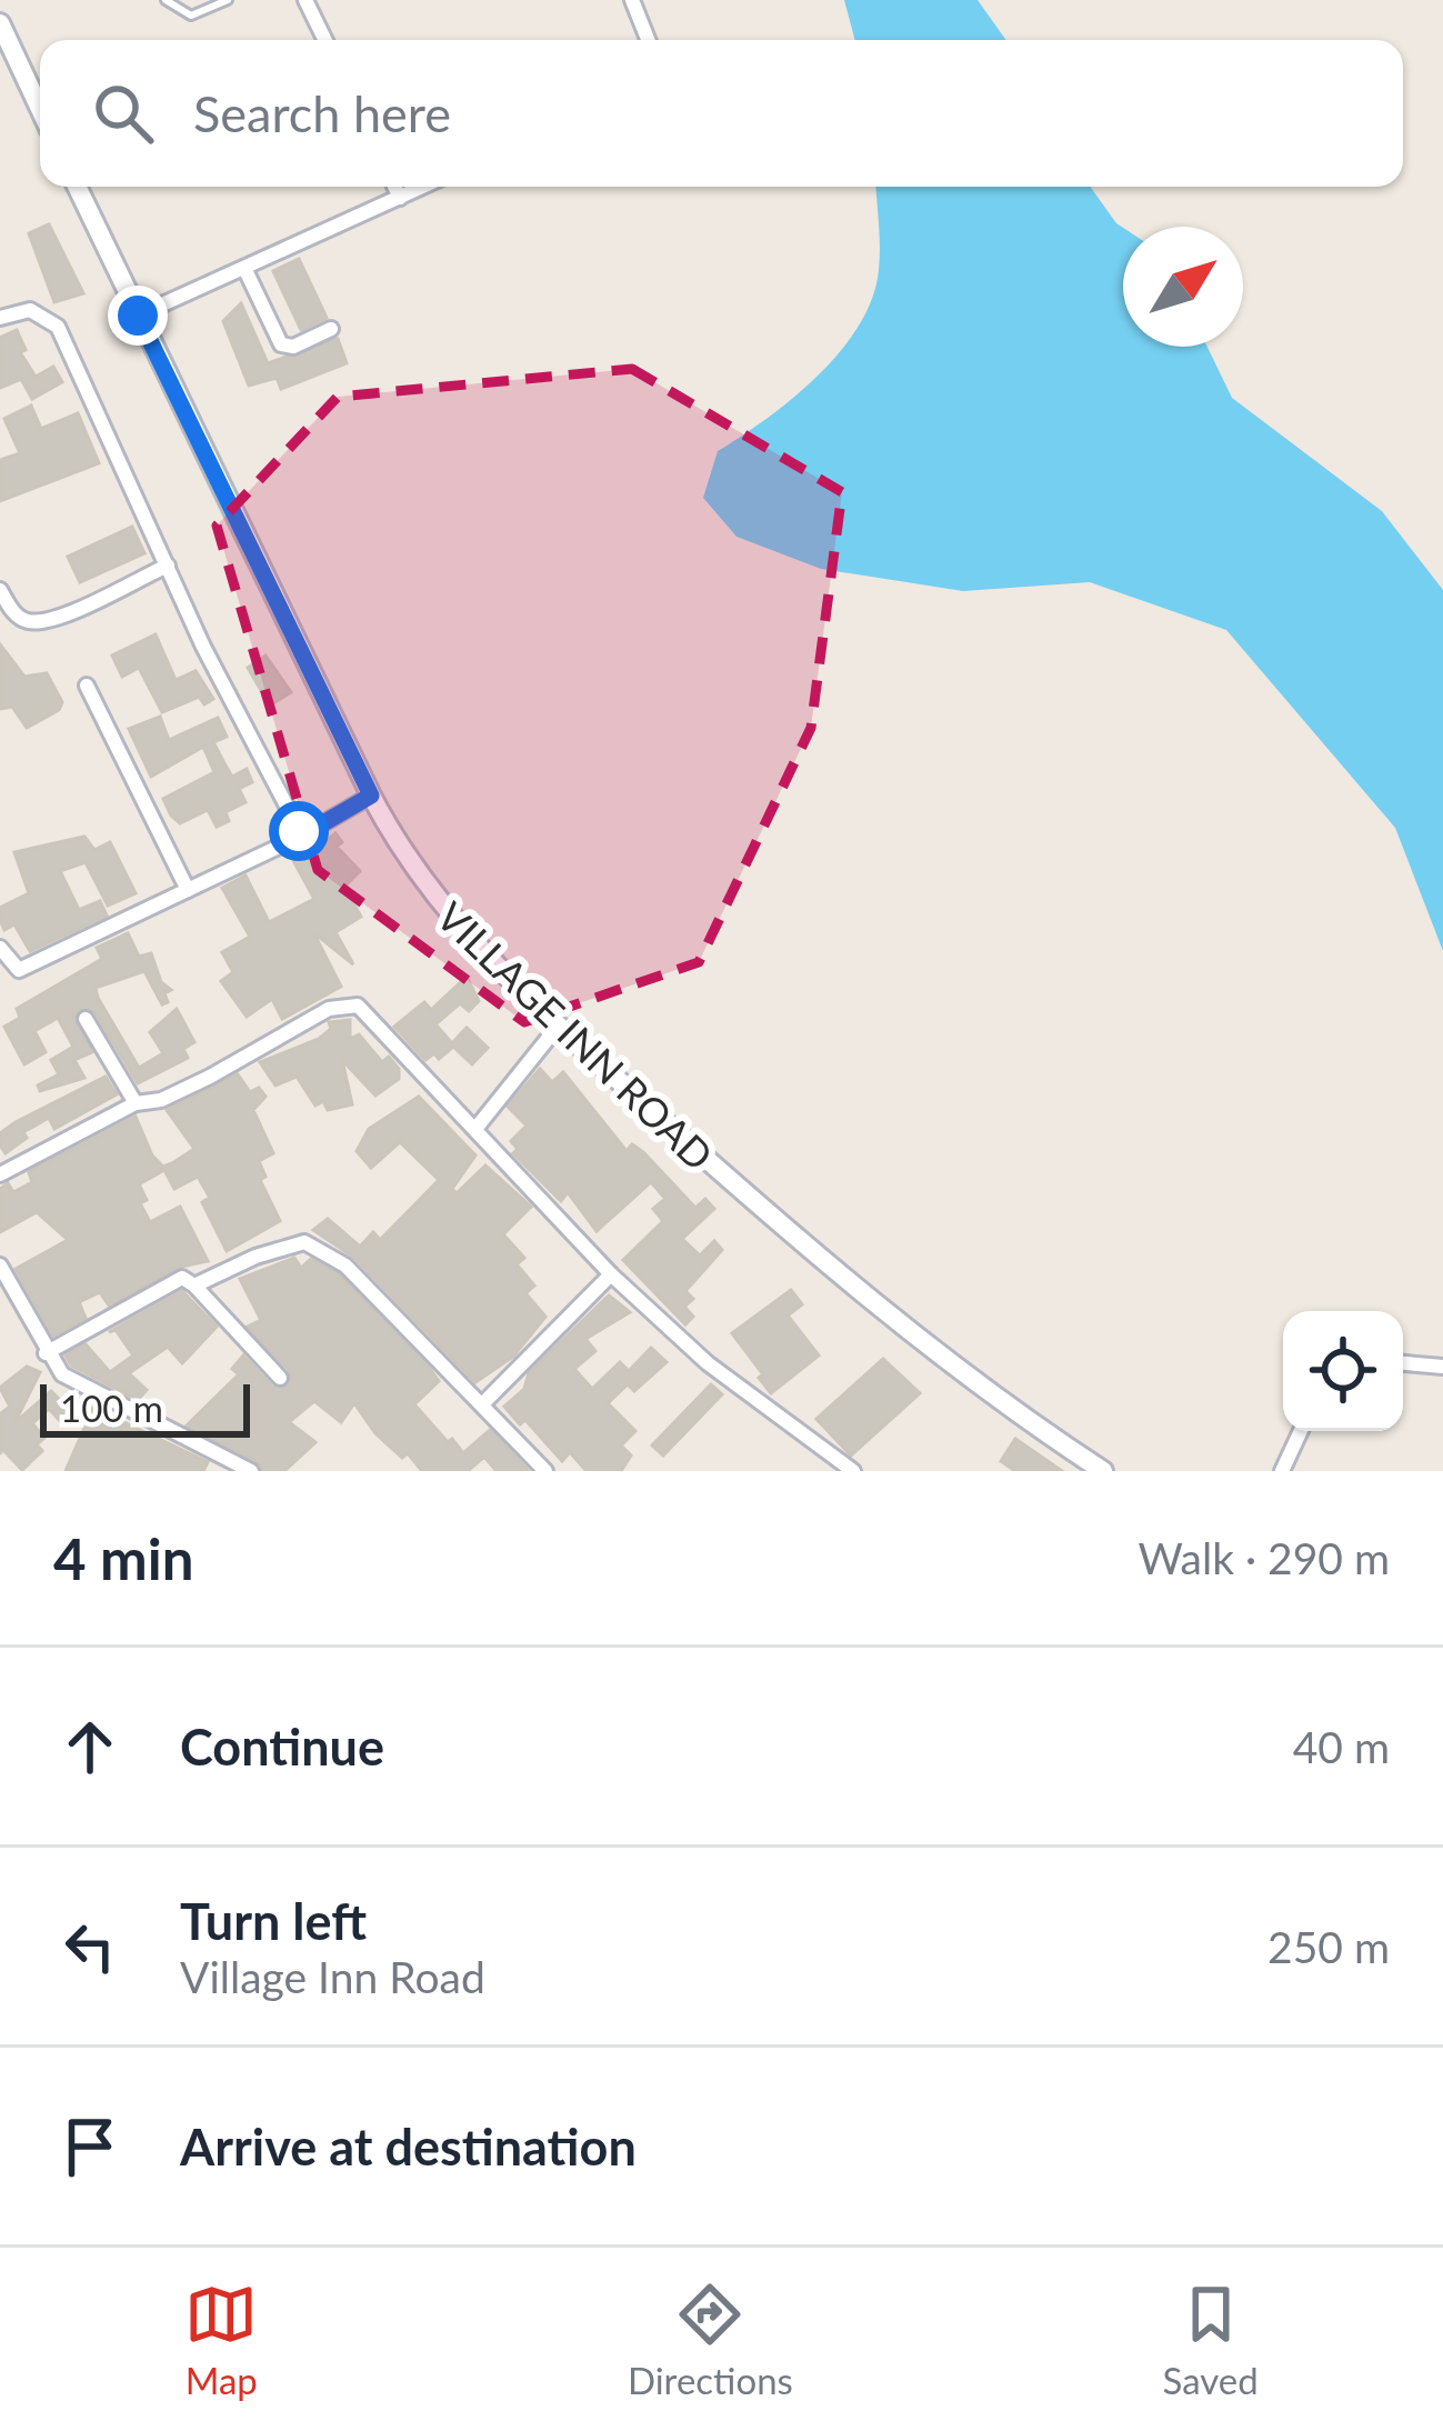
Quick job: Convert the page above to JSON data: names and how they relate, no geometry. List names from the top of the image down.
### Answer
{
  "streets": {
    "street": ["VILLAGE INN ROAD"]
  },
  "scale_bar": "100 m",
  "north": "top right",
  "page": {
    "search": "Search here",
    "scale": "100 m",
    "heading": ["4 min", "Walk · 290 m"],
    "list": [
      ["Continue", "40 m"],
      ["Turn left", "Village Inn Road", "250 m"],
      "Arrive at destination"
    ],
    "nav": ["Map", "Directions", "Saved"]
  }
}
